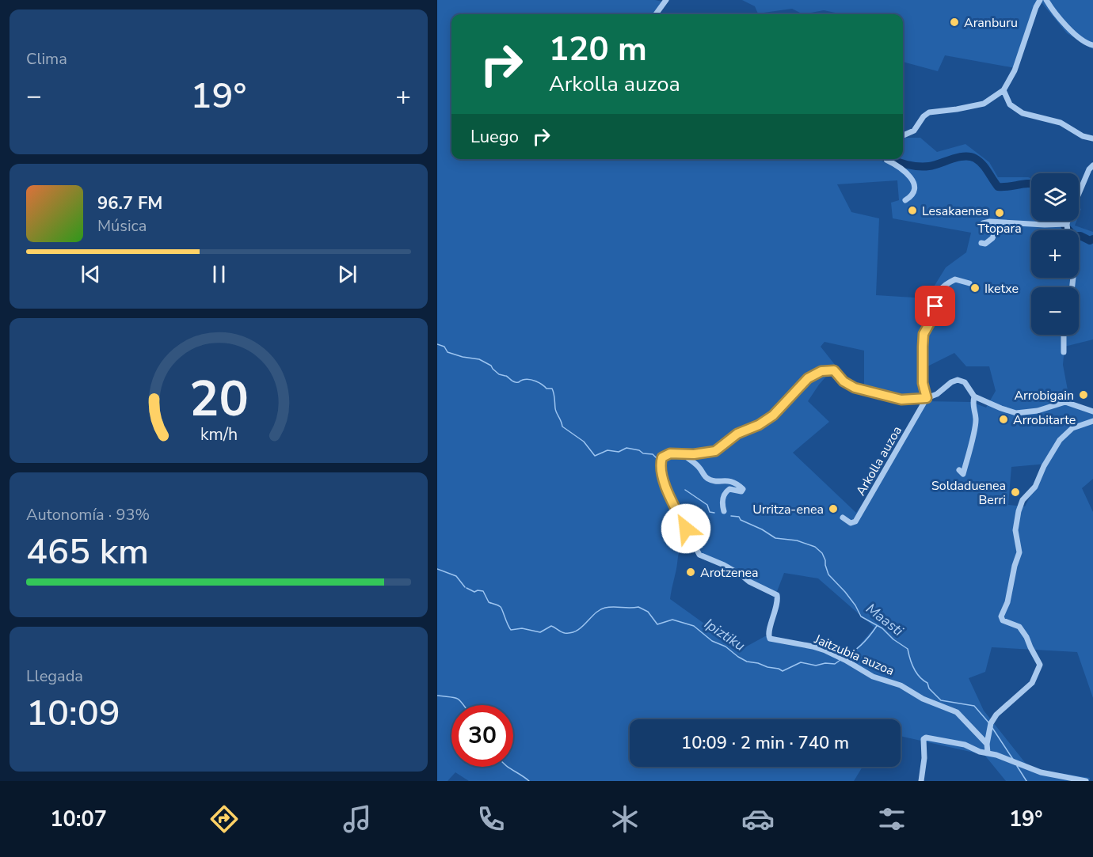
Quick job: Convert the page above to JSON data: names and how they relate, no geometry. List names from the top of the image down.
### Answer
{
  "streets": {
    "street": ["Arkolla auzoa", "Jaitzubia auzoa"]
  },
  "crossings": [
    ["Arkolla auzoa", "Jaitzubia auzoa"]
  ],
  "water": ["Maasti", "Ipiztiku"],
  "places": [
    "Aranburu",
    "Lesakaenea",
    "Ttopara",
    "Iketxe",
    "Arrobigain",
    "Arrobitarte",
    "Soldaduenea Berri",
    "Urritza-enea",
    "Arotzenea"
  ],
  "page": {
    "tile": [
      "Clima",
      ["Autonomía · 93%", "465 km"],
      ["Llegada", "10:09"]
    ],
    "turn": ["120 m", "Arkolla auzoa"],
    "heat": ["−", "19°", "+"],
    "then": "Luego",
    "map_buttons": ["+", "−"],
    "song": ["96.7 FM", "Música"],
    "limit": "30",
    "trip": "10:09 · 2 min · 740 m",
    "tabs": ["10:07", "19°"],
    "gauge": ["20", "km/h"]
  }
}
